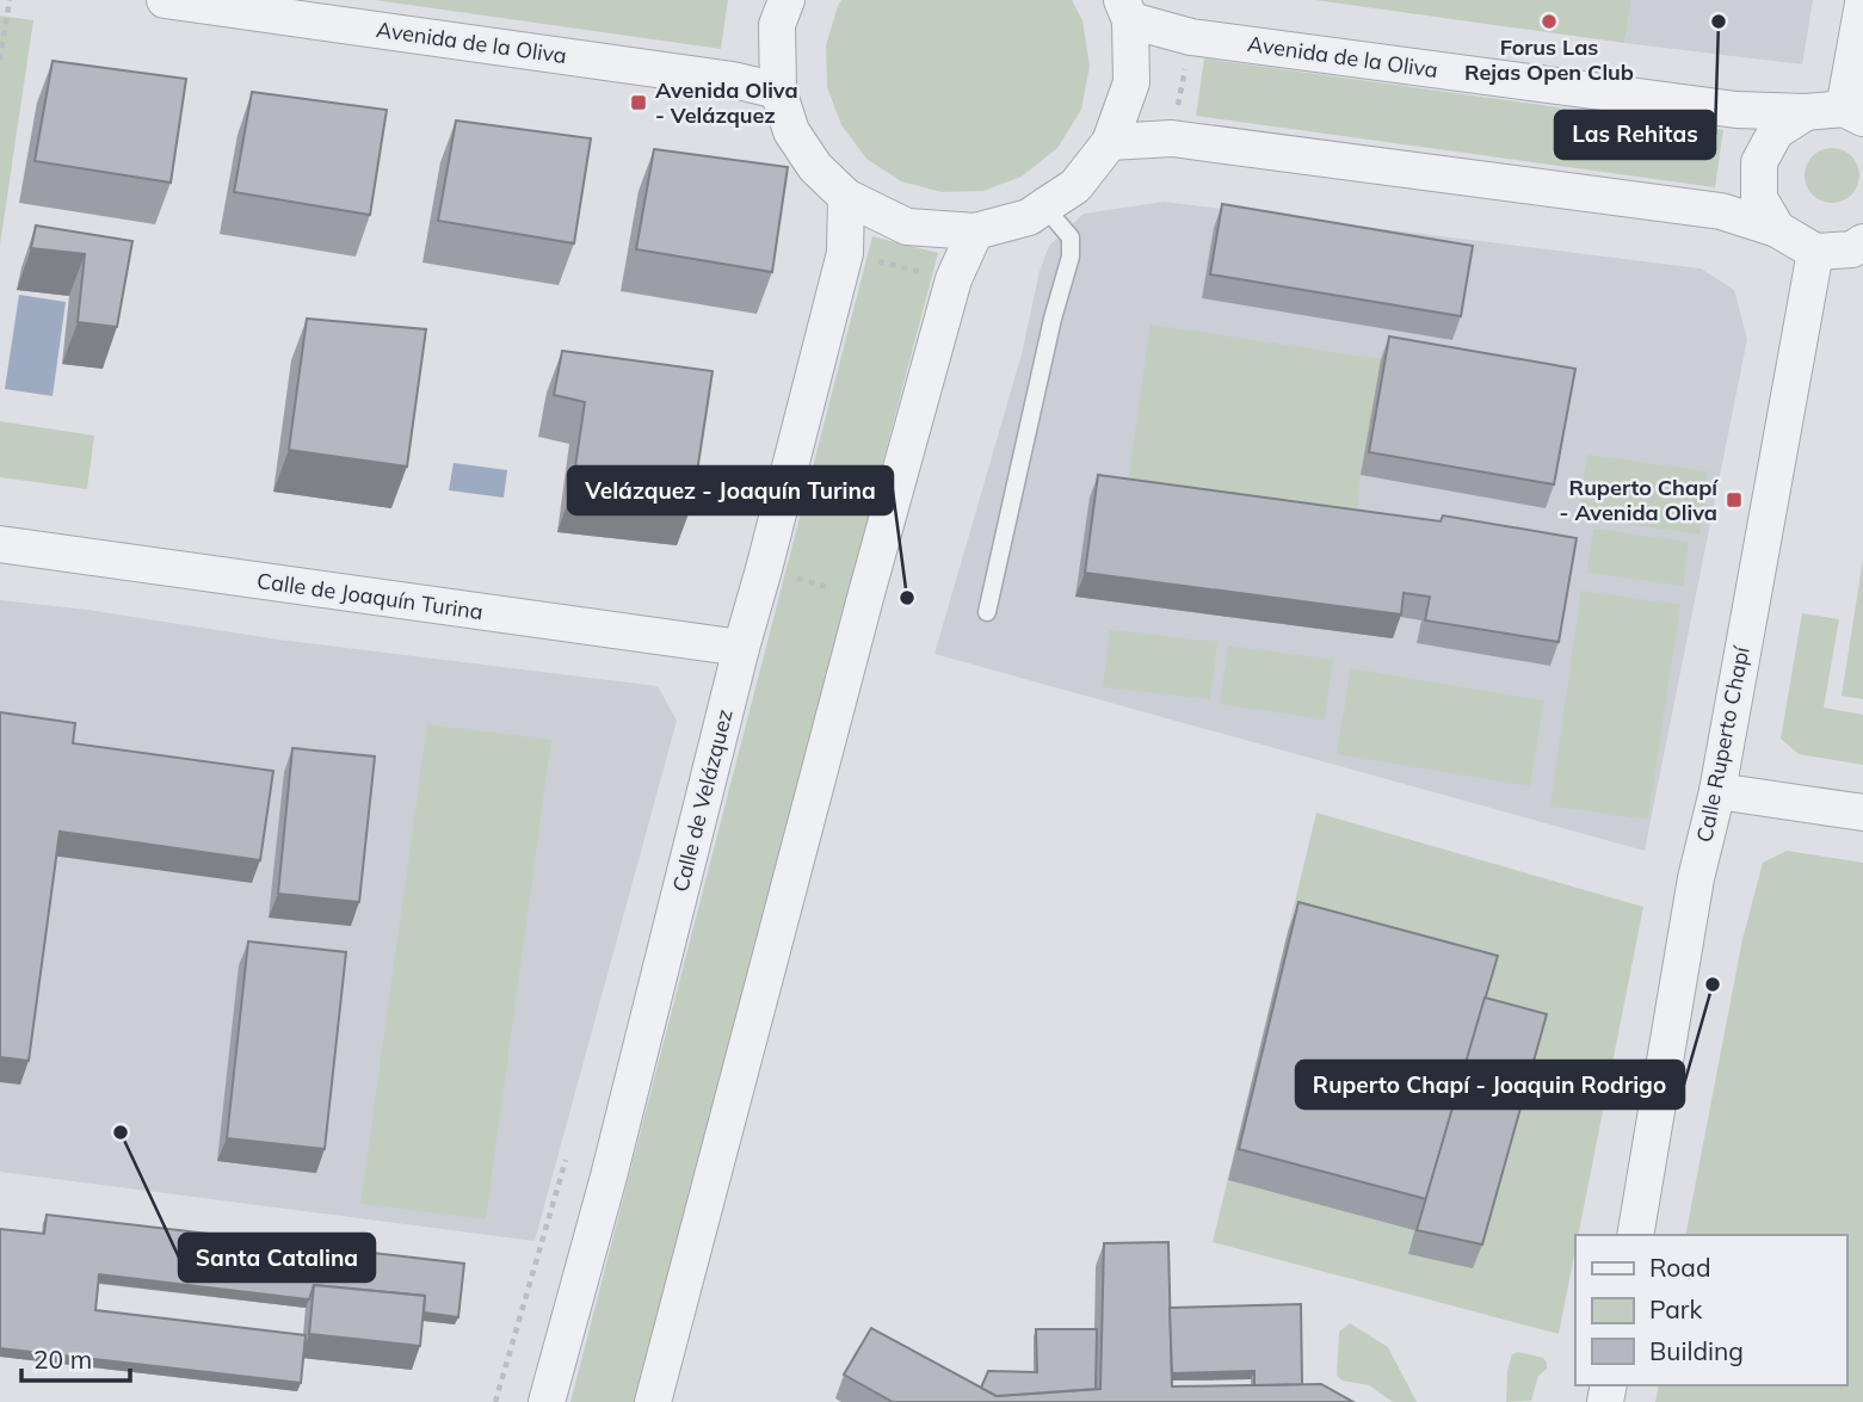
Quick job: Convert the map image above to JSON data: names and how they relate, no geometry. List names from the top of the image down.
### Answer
{
  "streets": {
    "street": [
      "Avenida de la Oliva",
      "Calle de Joaquín Turina",
      "Calle Ruperto Chapí",
      "Calle de Velázquez"
    ]
  },
  "crossings": [
    ["Calle de Joaquín Turina", "Calle de Velázquez"]
  ],
  "places": {
    "other": [
      "Forus Las Rejas Open Club",
      "Las Rehitas",
      "Velázquez - Joaquín Turina",
      "Ruperto Chapí - Joaquin Rodrigo",
      "Santa Catalina"
    ],
    "transit": ["Avenida Oliva - Velázquez", "Ruperto Chapí - Avenida Oliva"]
  },
  "legend": ["Road", "Park", "Building"],
  "scale_bar": "20 m"
}
